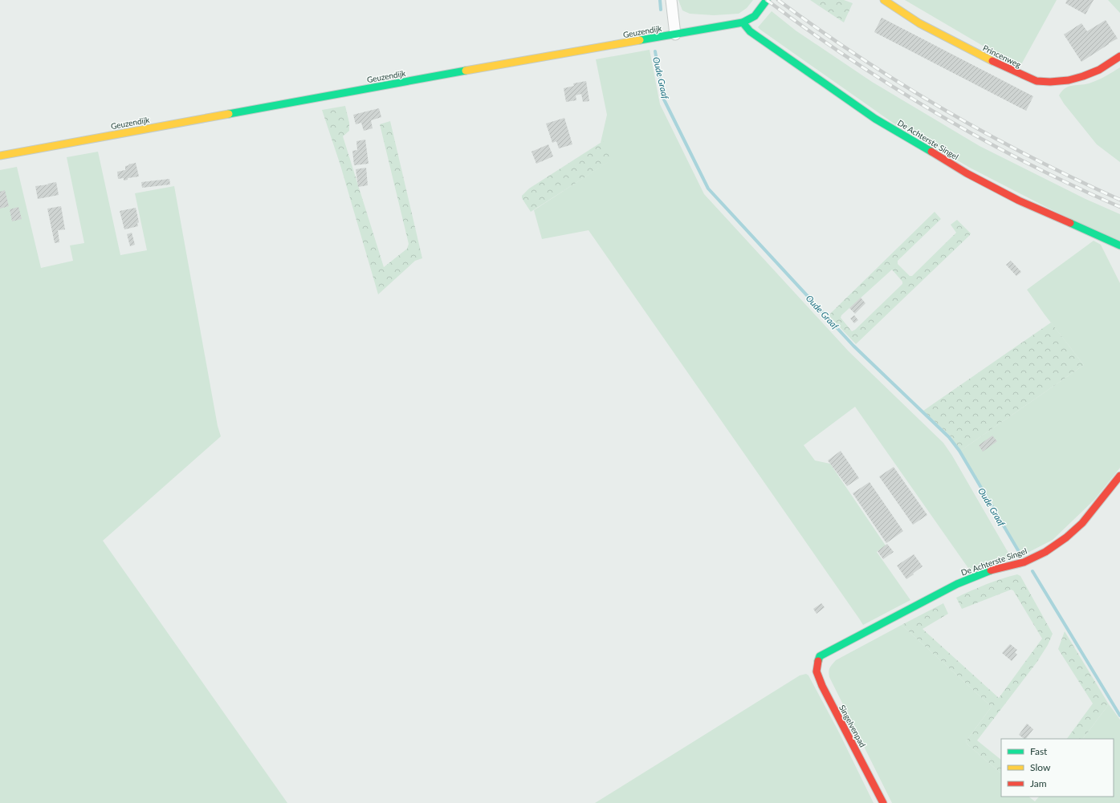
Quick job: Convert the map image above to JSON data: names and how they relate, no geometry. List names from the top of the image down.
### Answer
{
  "streets": {
    "main road": [
      "Geuzendijk",
      "Princenweg",
      "De Achterste Singel",
      "Singelvenpad"
    ]
  },
  "crossings": [
    ["Geuzendijk", "De Achterste Singel"],
    ["De Achterste Singel", "Singelvenpad"]
  ],
  "water": ["Oude Graaf"],
  "legend": ["Fast", "Slow", "Jam"]
}
